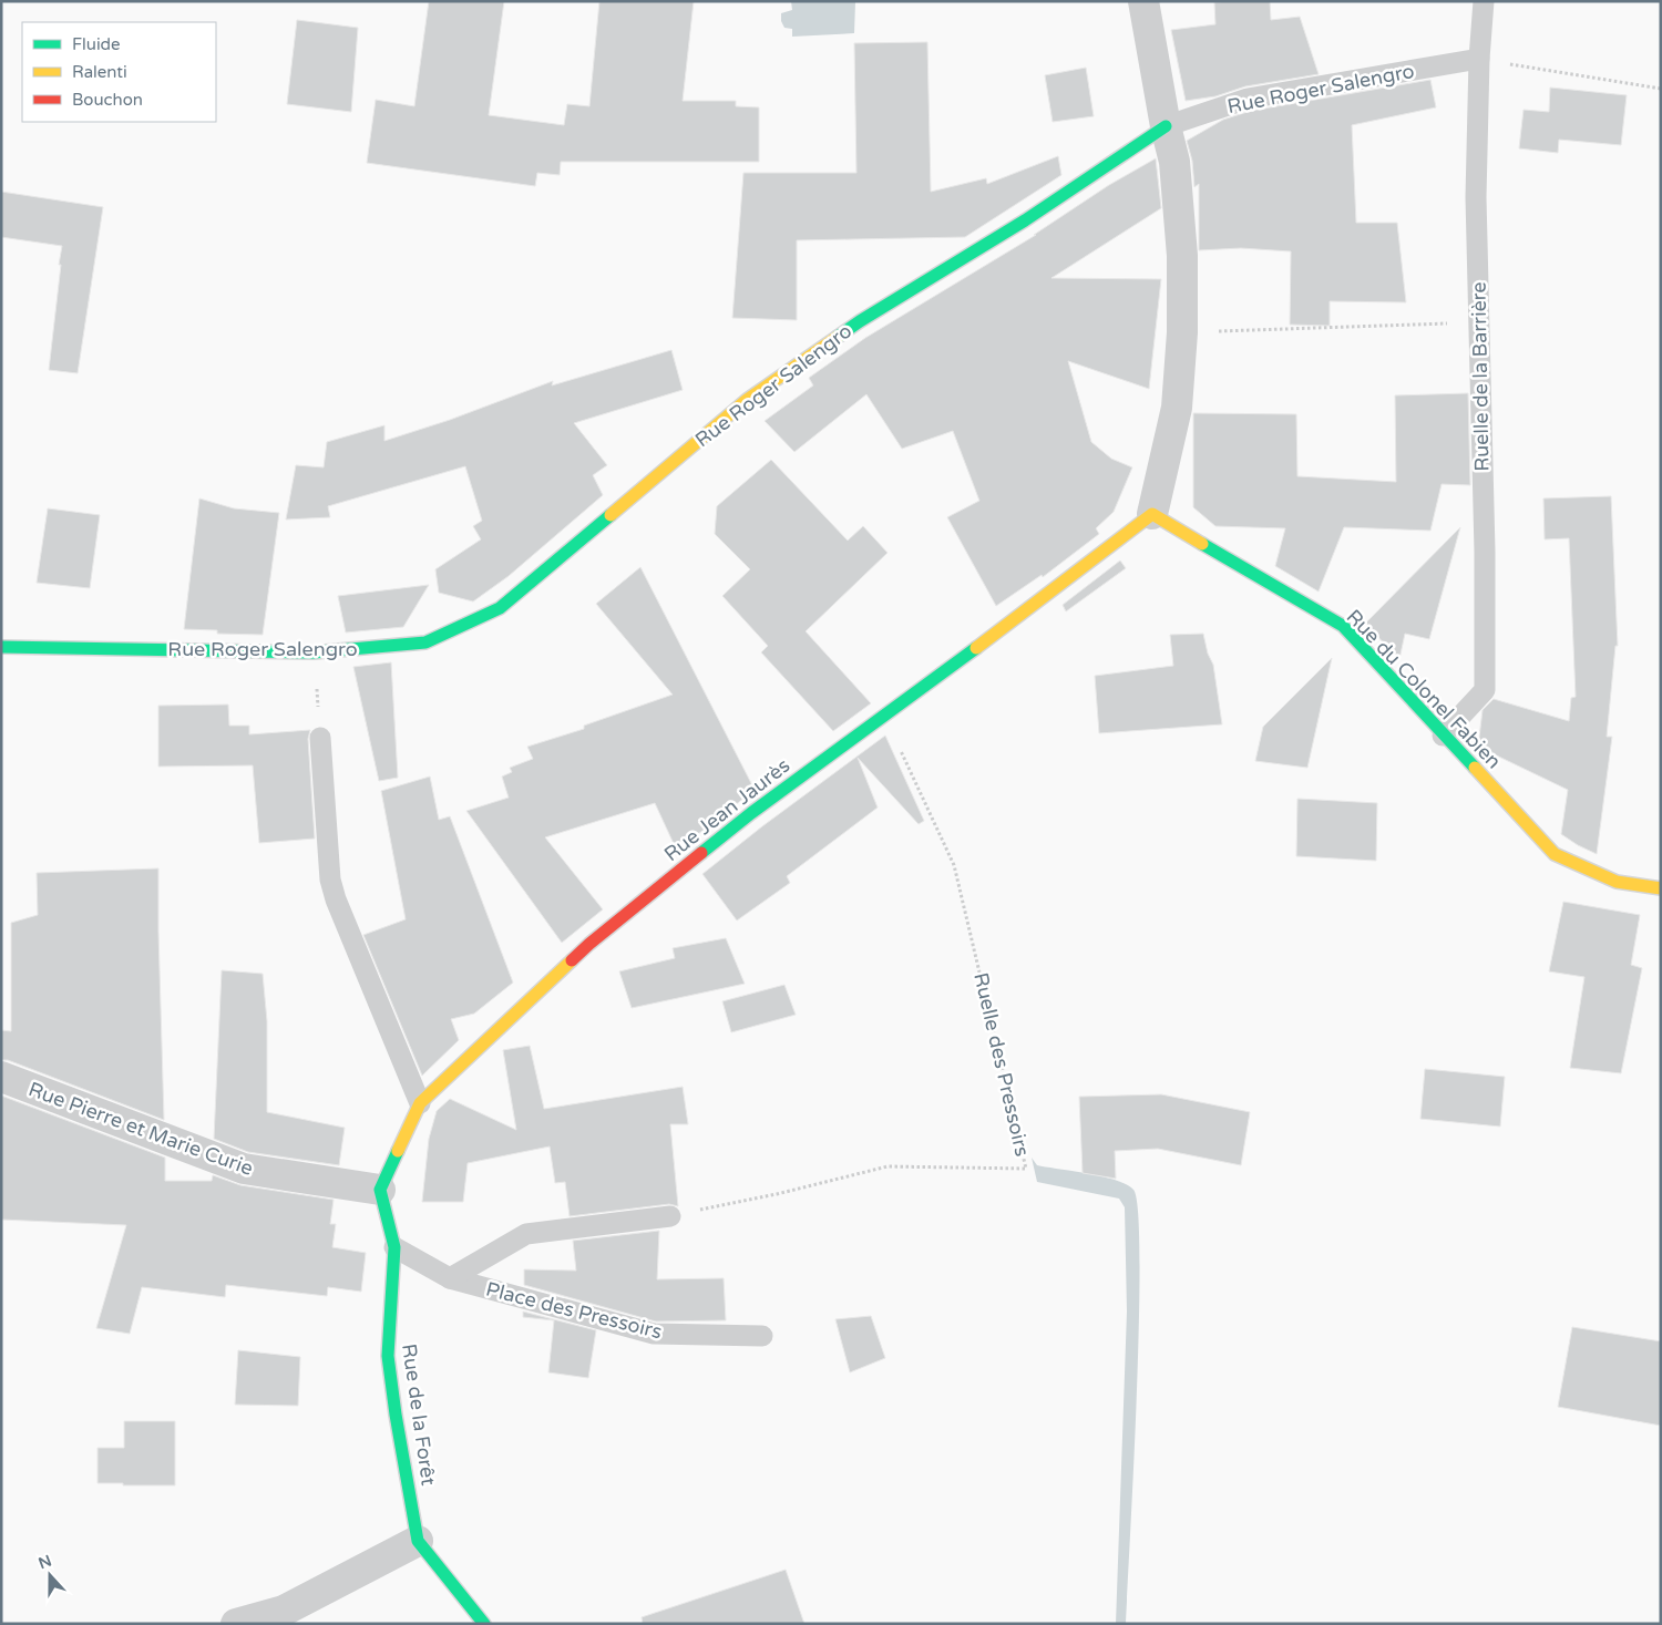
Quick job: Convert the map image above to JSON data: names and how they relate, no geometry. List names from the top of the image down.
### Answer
{
  "streets": {
    "street": [
      "Rue Roger Salengro",
      "Rue du Colonel Fabien",
      "Rue Jean Jaurès",
      "Rue Pierre et Marie Curie",
      "Rue de la Forêt"
    ],
    "lane": ["Ruelle de la Barrière", "Place des Pressoirs"],
    "path": ["Ruelle des Pressoirs"]
  },
  "crossings": [
    ["Rue Roger Salengro", "Ruelle de la Barrière"],
    ["Ruelle de la Barrière", "Rue du Colonel Fabien"],
    ["Rue du Colonel Fabien", "Rue Jean Jaurès"],
    ["Rue Jean Jaurès", "Ruelle des Pressoirs"],
    ["Rue Jean Jaurès", "Rue Pierre et Marie Curie"],
    ["Rue Jean Jaurès", "Rue de la Forêt"],
    ["Rue Pierre et Marie Curie", "Rue de la Forêt"],
    ["Place des Pressoirs", "Rue de la Forêt"]
  ],
  "legend": ["Fluide", "Ralenti", "Bouchon"],
  "north": "top"
}
